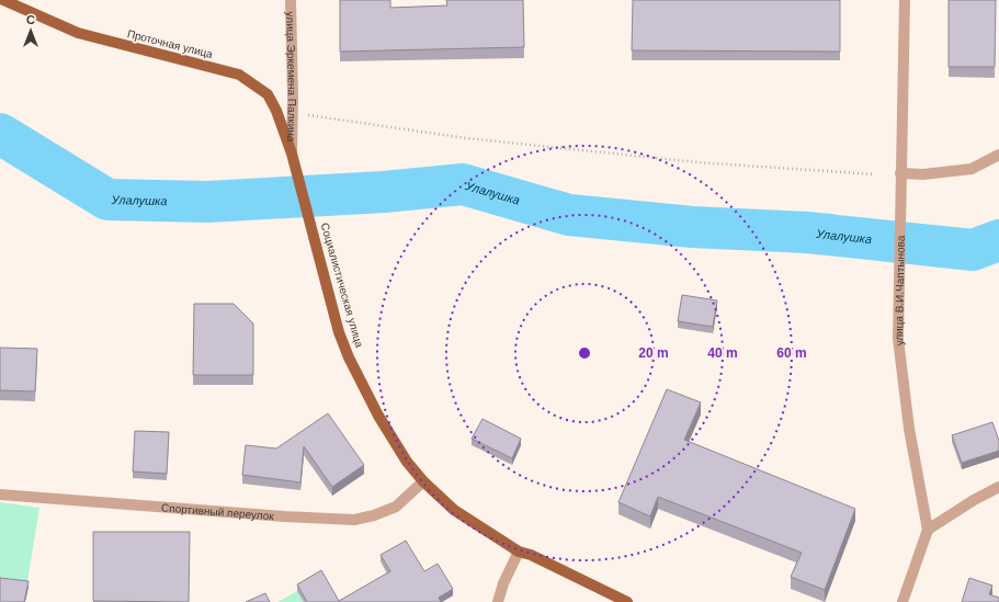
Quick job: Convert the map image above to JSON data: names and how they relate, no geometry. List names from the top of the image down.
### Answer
{
  "streets": {
    "main road": ["Проточная улица", "Социалистическая улица"],
    "street": ["улица Эркемена Палкина", "улица В.И.Чаптынова", "Спортивный переулок"]
  },
  "crossings": [
    ["Проточная улица", "улица Эркемена Палкина"],
    ["Проточная улица", "Социалистическая улица"],
    ["улица Эркемена Палкина", "Социалистическая улица"],
    ["Социалистическая улица", "Спортивный переулок"]
  ],
  "water": ["Улалушка"],
  "north": "top",
  "rings": ["20 m", "40 m", "60 m"]
}
